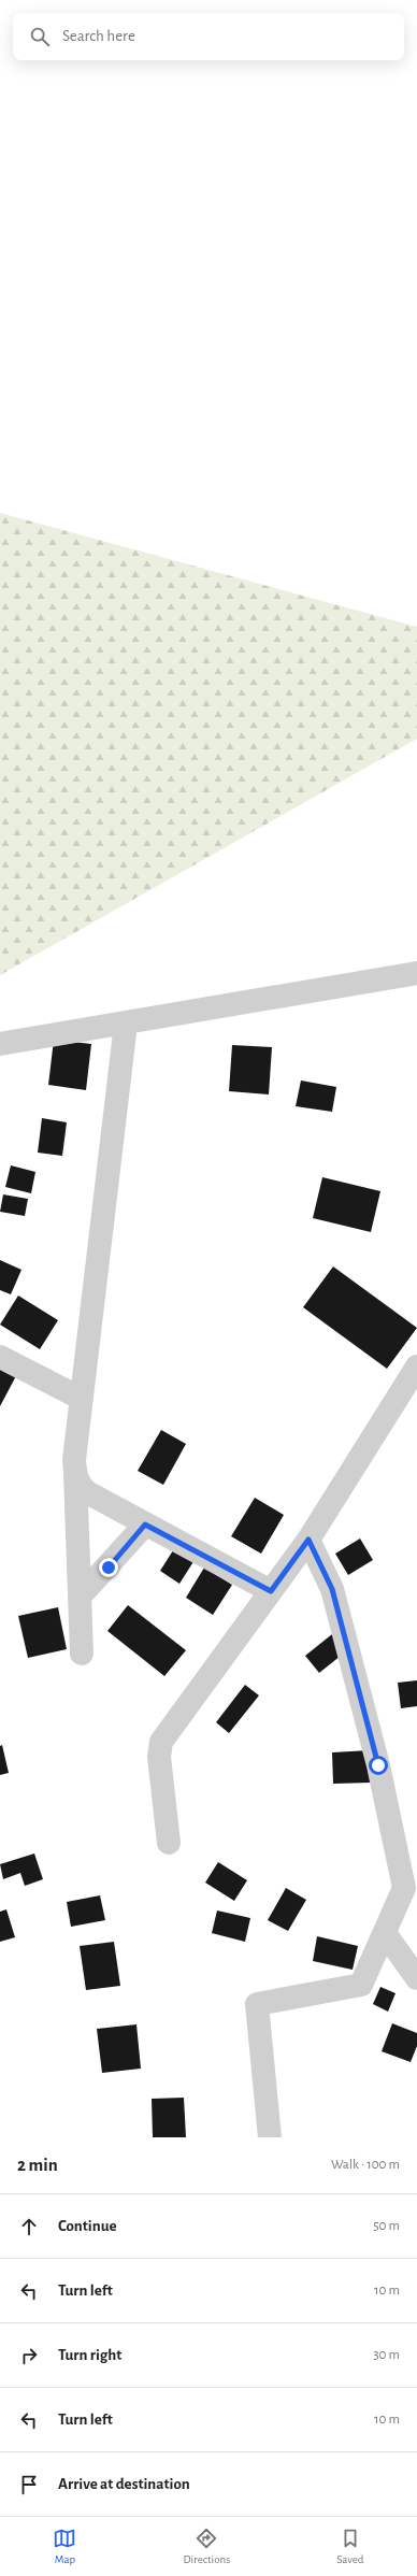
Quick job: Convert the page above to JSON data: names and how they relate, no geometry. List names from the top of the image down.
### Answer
{
  "page": {
    "search": "Search here",
    "heading": ["2 min", "Walk · 100 m"],
    "list": [
      ["Continue", "50 m"],
      ["Turn left", "10 m"],
      ["Turn right", "30 m"],
      ["Turn left", "10 m"],
      "Arrive at destination"
    ],
    "nav": ["Map", "Directions", "Saved"]
  }
}
